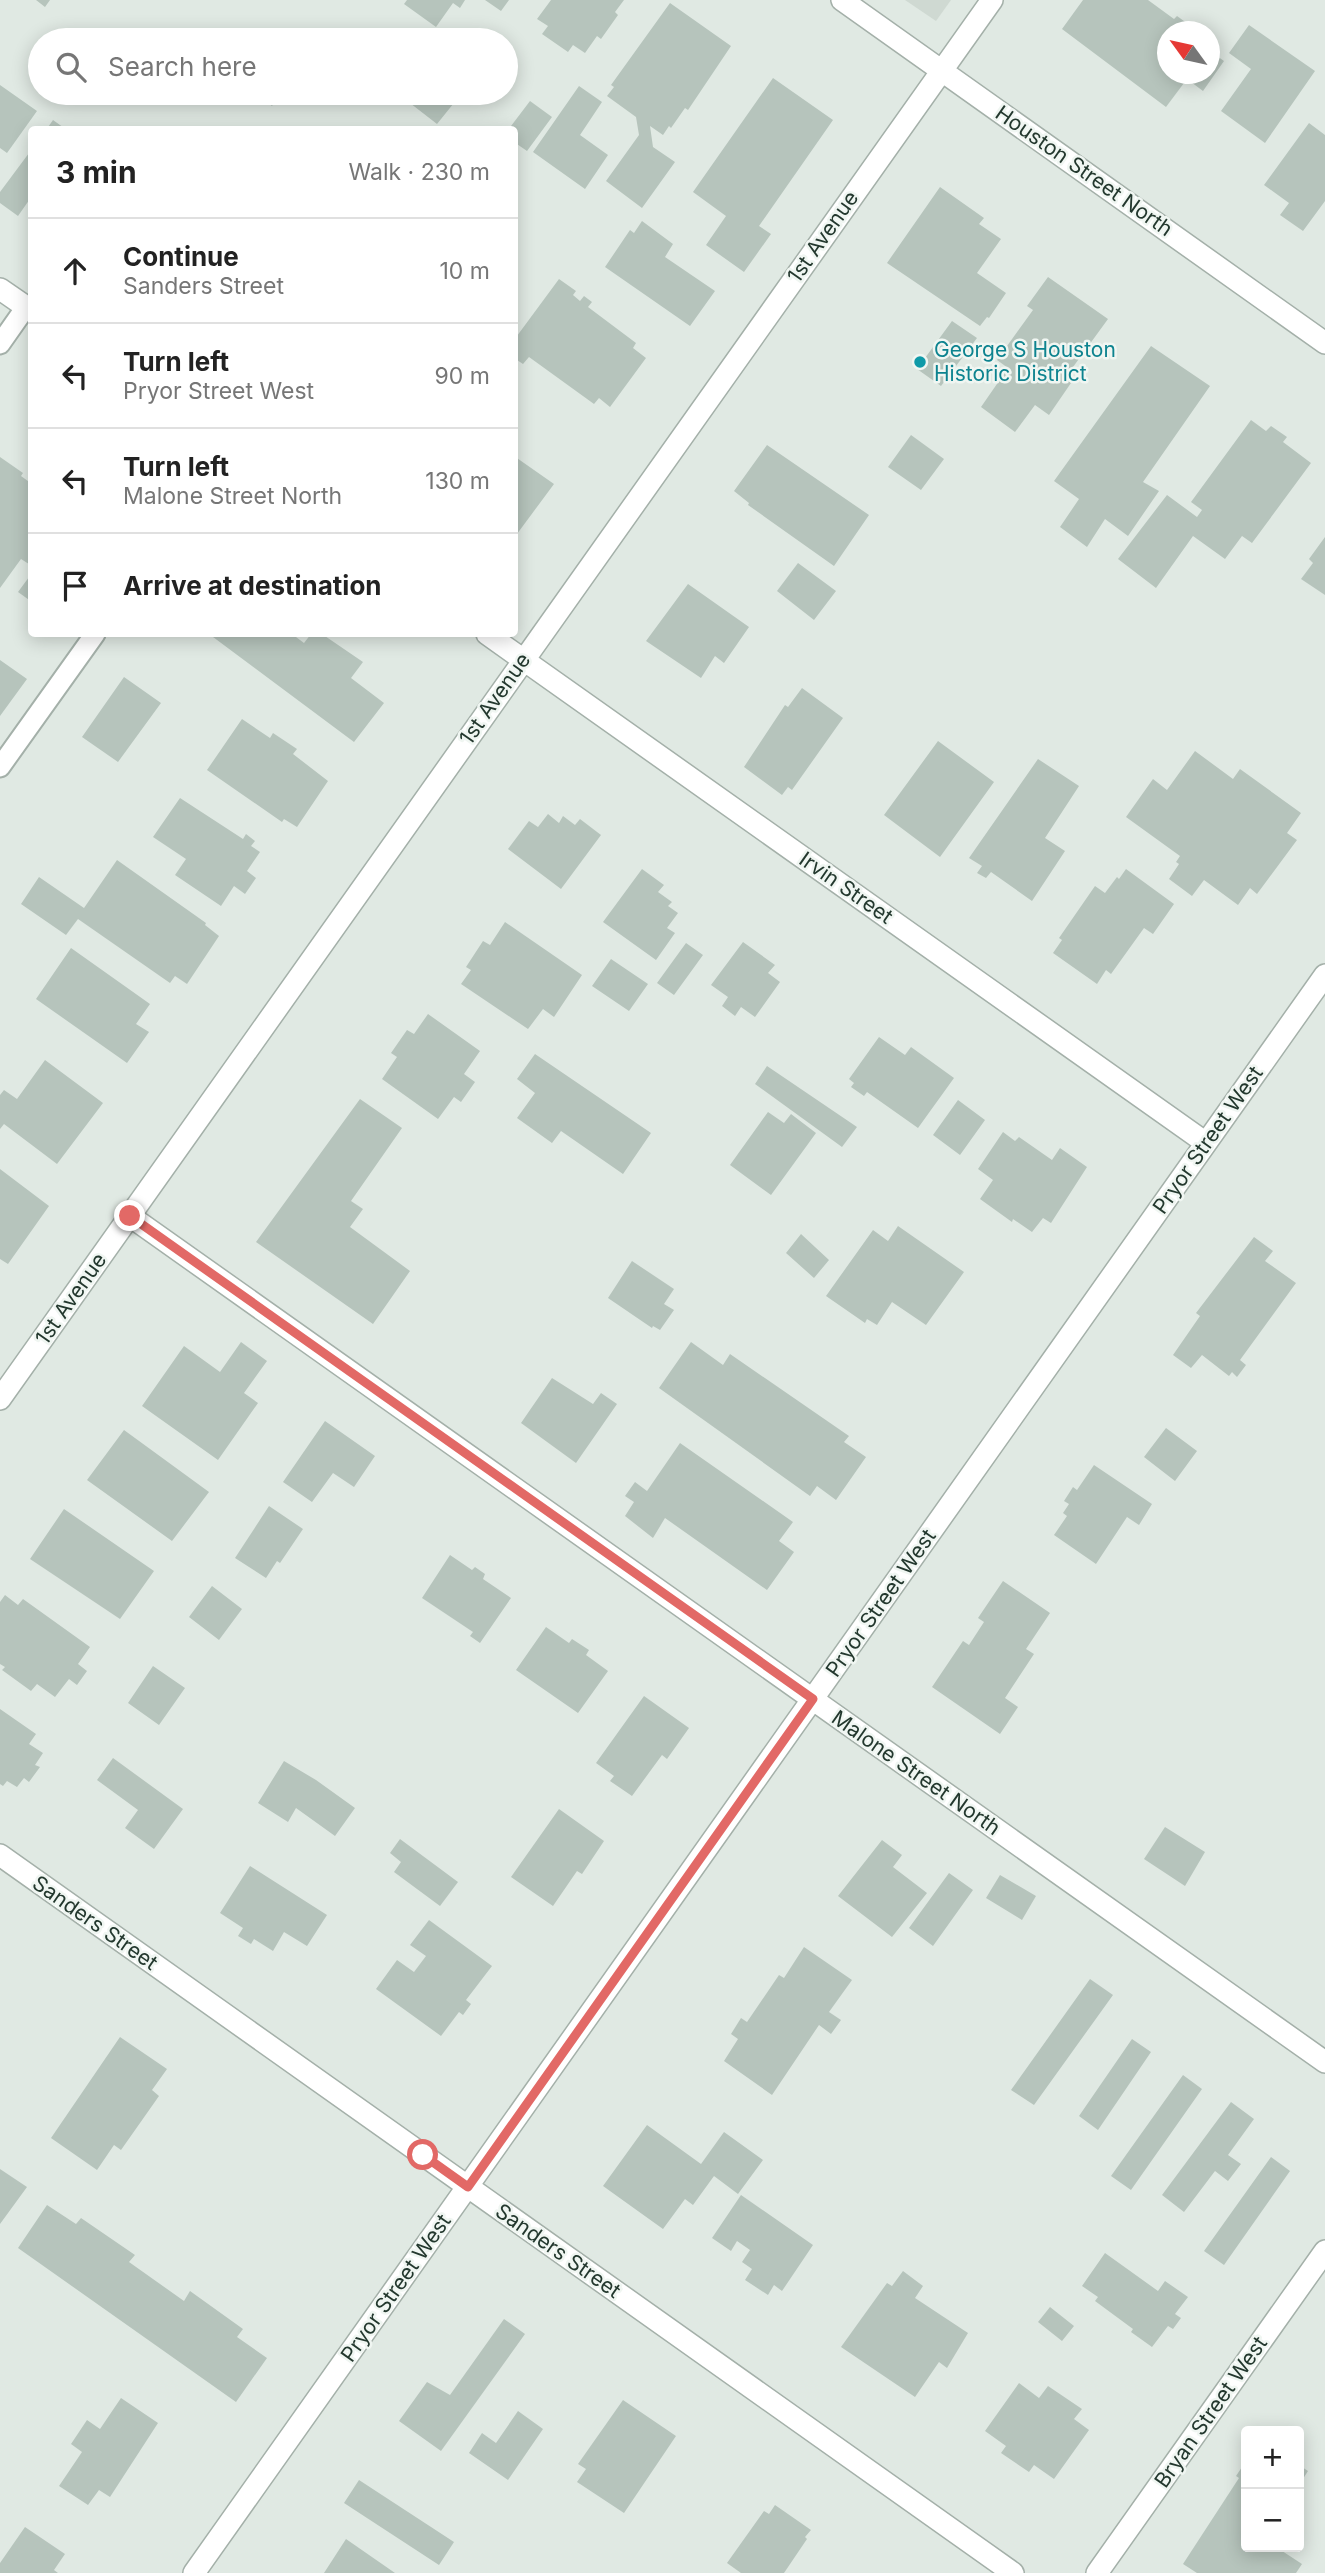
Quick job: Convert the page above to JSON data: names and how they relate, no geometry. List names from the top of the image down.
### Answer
{
  "streets": {
    "street": [
      "Houston Street North",
      "1st Avenue",
      "Irvin Street",
      "Pryor Street West",
      "Malone Street North",
      "Sanders Street",
      "Bryan Street West"
    ]
  },
  "crossings": [
    ["Houston Street North", "1st Avenue"],
    ["1st Avenue", "Irvin Street"],
    ["1st Avenue", "Malone Street North"],
    ["Irvin Street", "Pryor Street West"],
    ["Pryor Street West", "Malone Street North"],
    ["Pryor Street West", "Sanders Street"]
  ],
  "places": ["George S Houston Historic District"],
  "north": "top left",
  "page": {
    "search": "Search here",
    "heading": ["3 min", "Walk · 230 m"],
    "list": [
      ["Continue", "Sanders Street", "10 m"],
      ["Turn left", "Pryor Street West", "90 m"],
      ["Turn left", "Malone Street North", "130 m"],
      "Arrive at destination"
    ],
    "map_buttons": ["+", "−"]
  }
}
